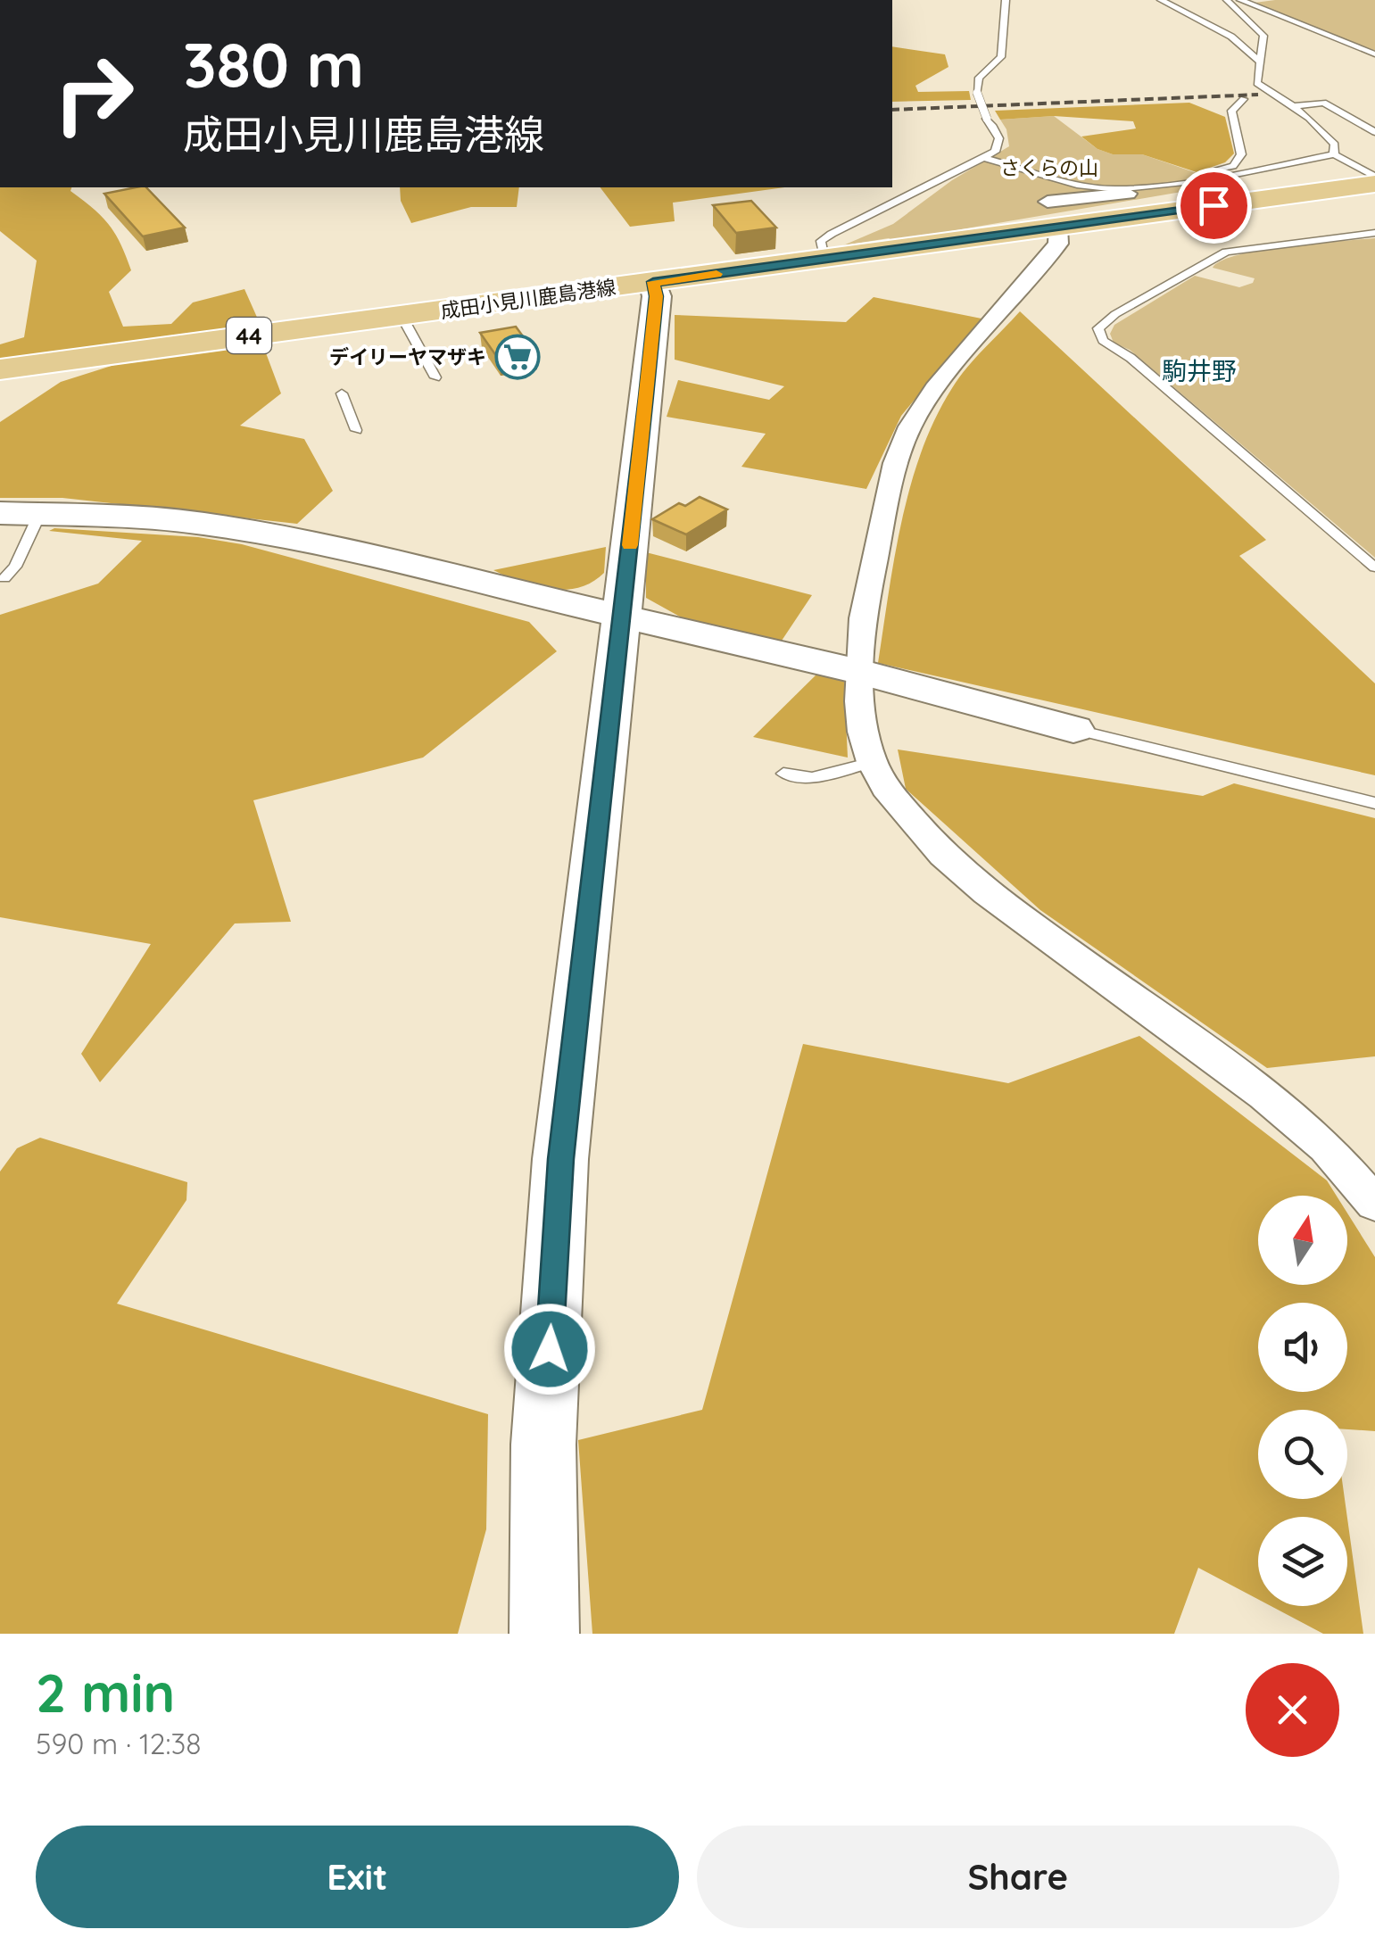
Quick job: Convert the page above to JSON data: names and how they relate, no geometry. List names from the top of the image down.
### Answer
{
  "streets": {
    "main road": ["成田小見川鹿島港線", "44"]
  },
  "districts": ["駒井野"],
  "parks": ["さくらの山"],
  "places": {
    "supermarket": ["デイリーヤマザキ"]
  },
  "north": "top",
  "page": {
    "turn": ["380 m", "成田小見川鹿島港線"],
    "heading": ["2 min", "590 m · 12:38"],
    "buttons": ["Exit", "Share"]
  }
}
